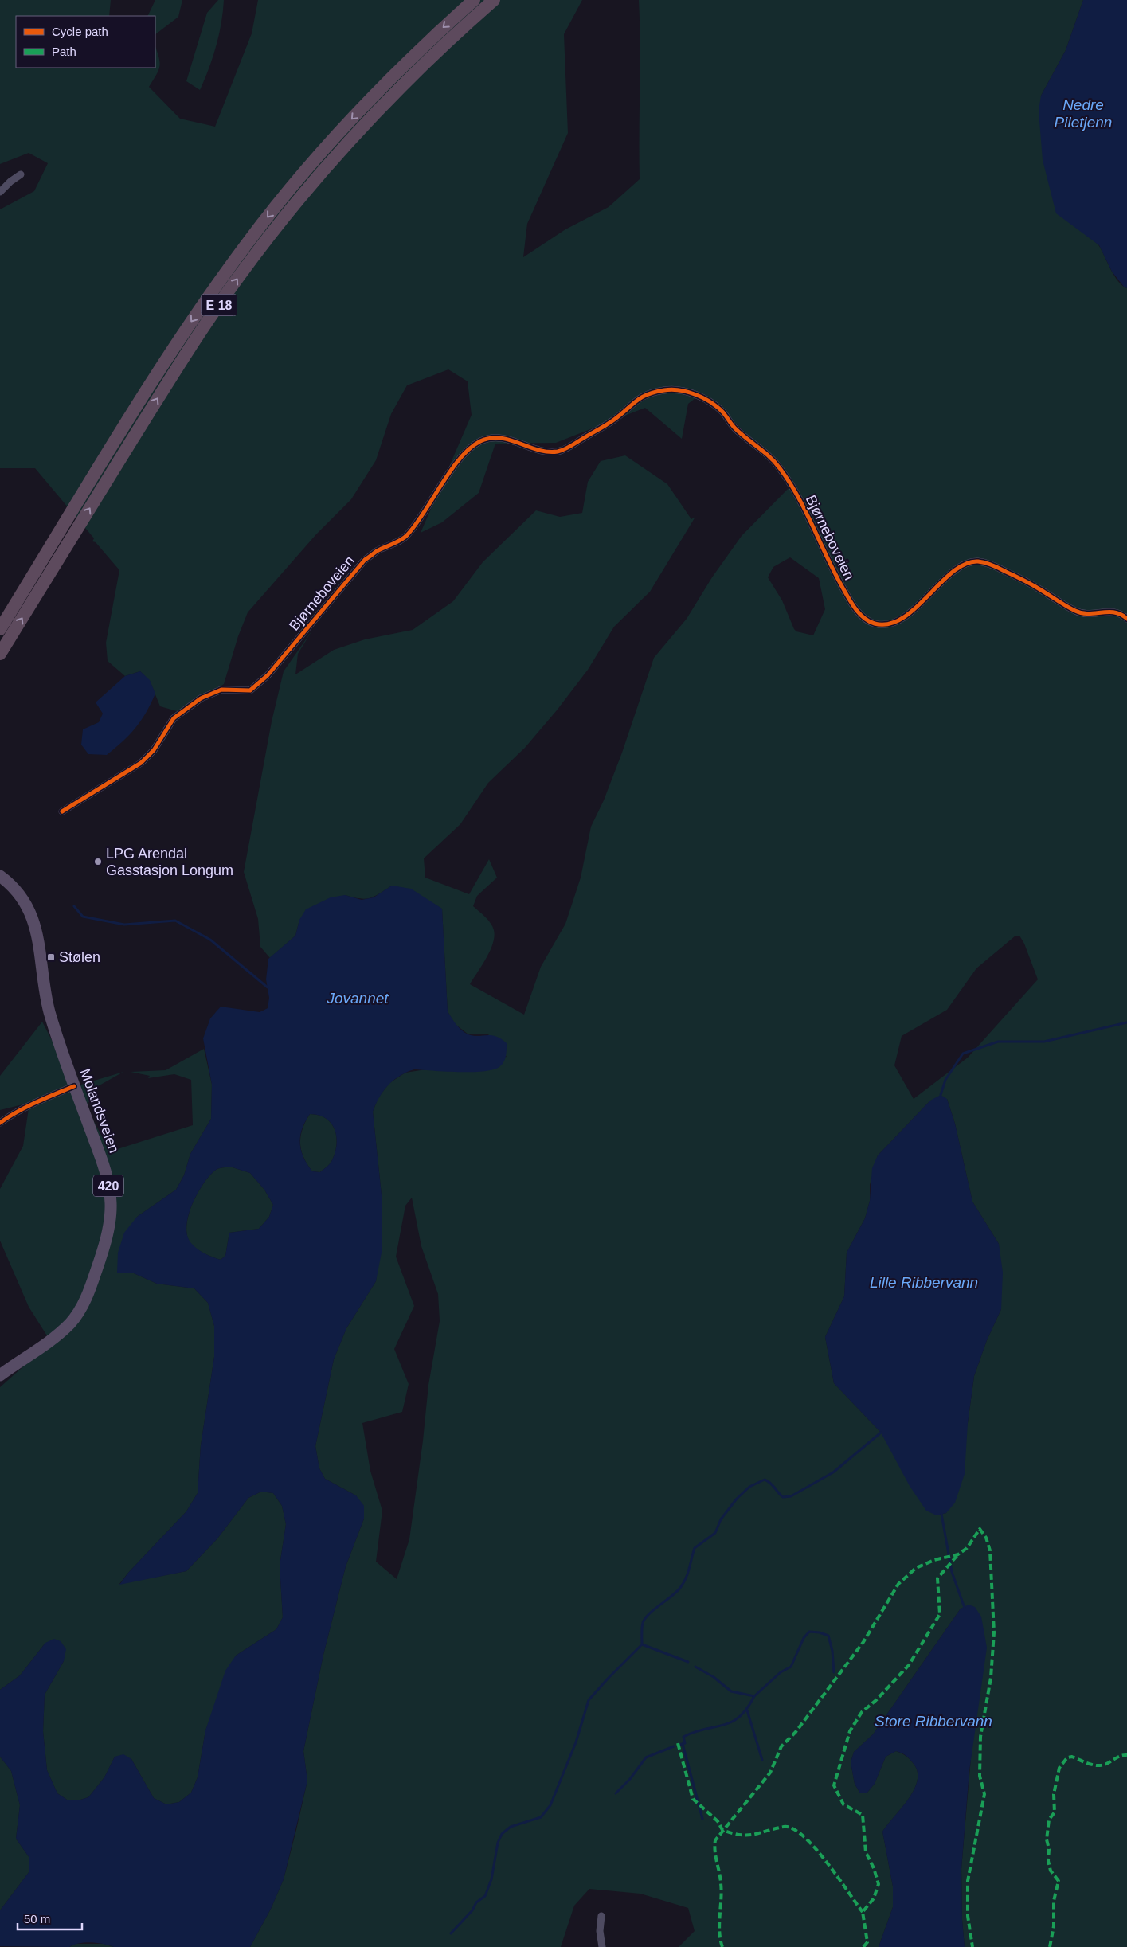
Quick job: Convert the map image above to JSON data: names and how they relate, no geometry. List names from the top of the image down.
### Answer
{
  "streets": {
    "highway": ["E 18"],
    "main road": ["Molandsveien", "420"],
    "street": ["Bjørneboveien"]
  },
  "water": [
    "Nedre Piletjenn",
    "Jovannet",
    "Lille Ribbervann",
    "Store Ribbervann"
  ],
  "places": {
    "other": ["LPG Arendal Gasstasjon Longum"],
    "transit": ["Stølen"]
  },
  "legend": ["Cycle path", "Path"],
  "scale_bar": "50 m"
}
